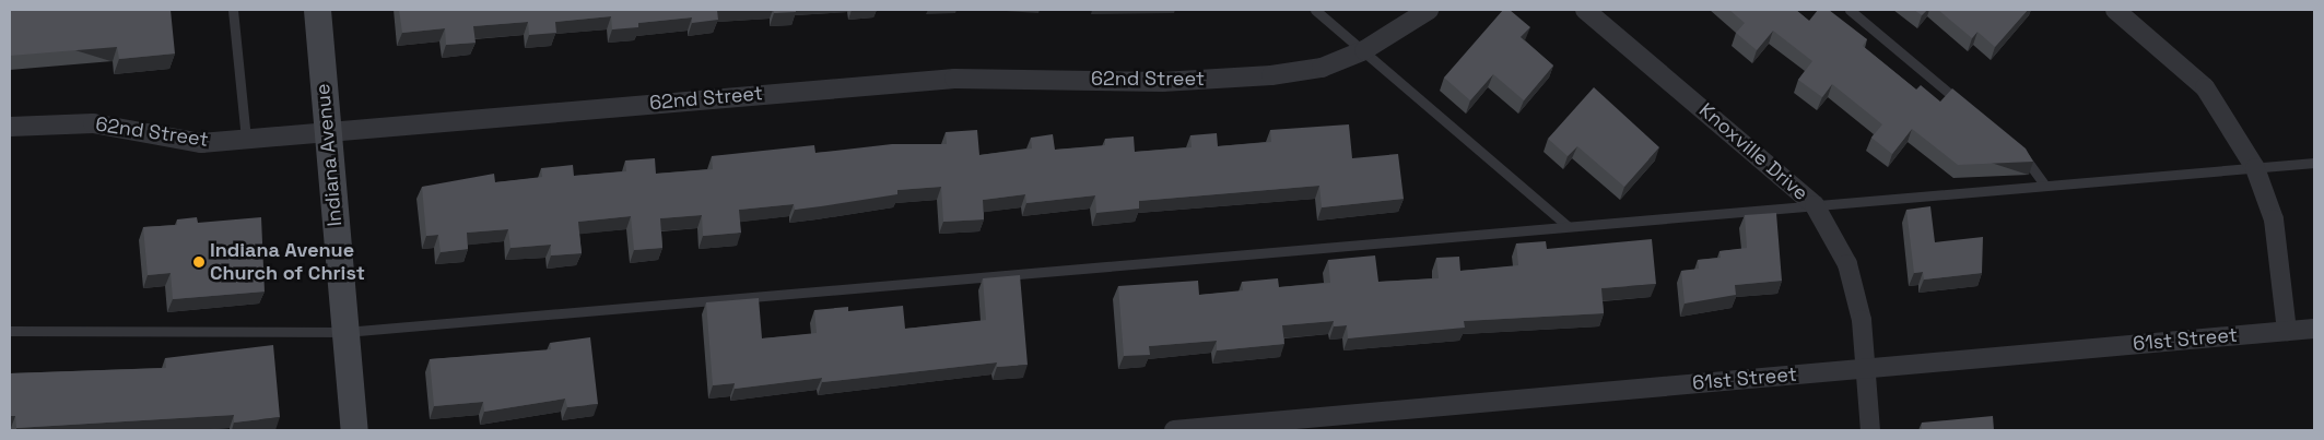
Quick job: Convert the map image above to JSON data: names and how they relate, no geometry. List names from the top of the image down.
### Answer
{
  "streets": {
    "main road": ["Indiana Avenue"],
    "street": ["62nd Street", "Knoxville Drive", "61st Street"]
  },
  "crossings": [
    ["62nd Street", "Indiana Avenue"],
    ["Knoxville Drive", "61st Street"]
  ],
  "places": ["Indiana Avenue Church of Christ"]
}
